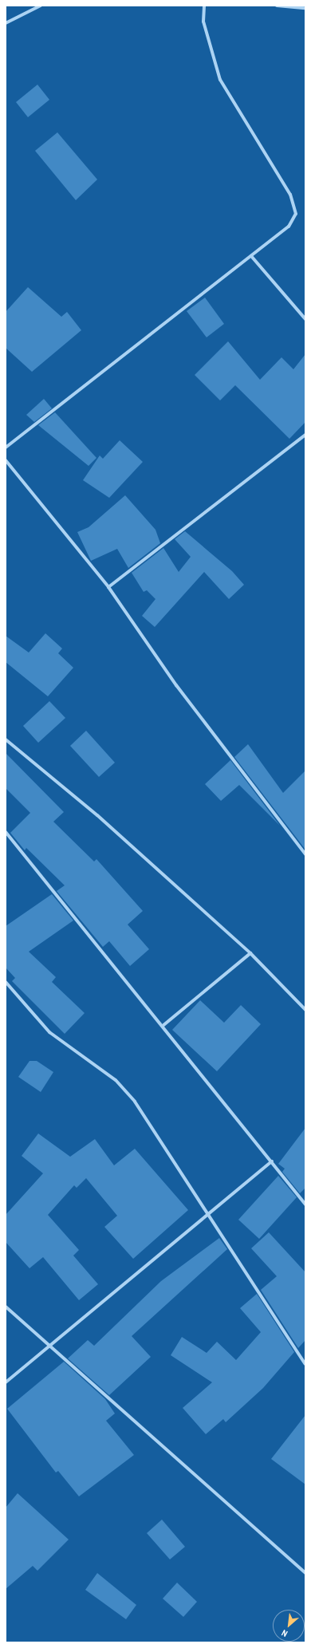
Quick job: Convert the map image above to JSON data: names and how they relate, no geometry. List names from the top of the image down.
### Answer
{
  "north": "bottom left"
}
